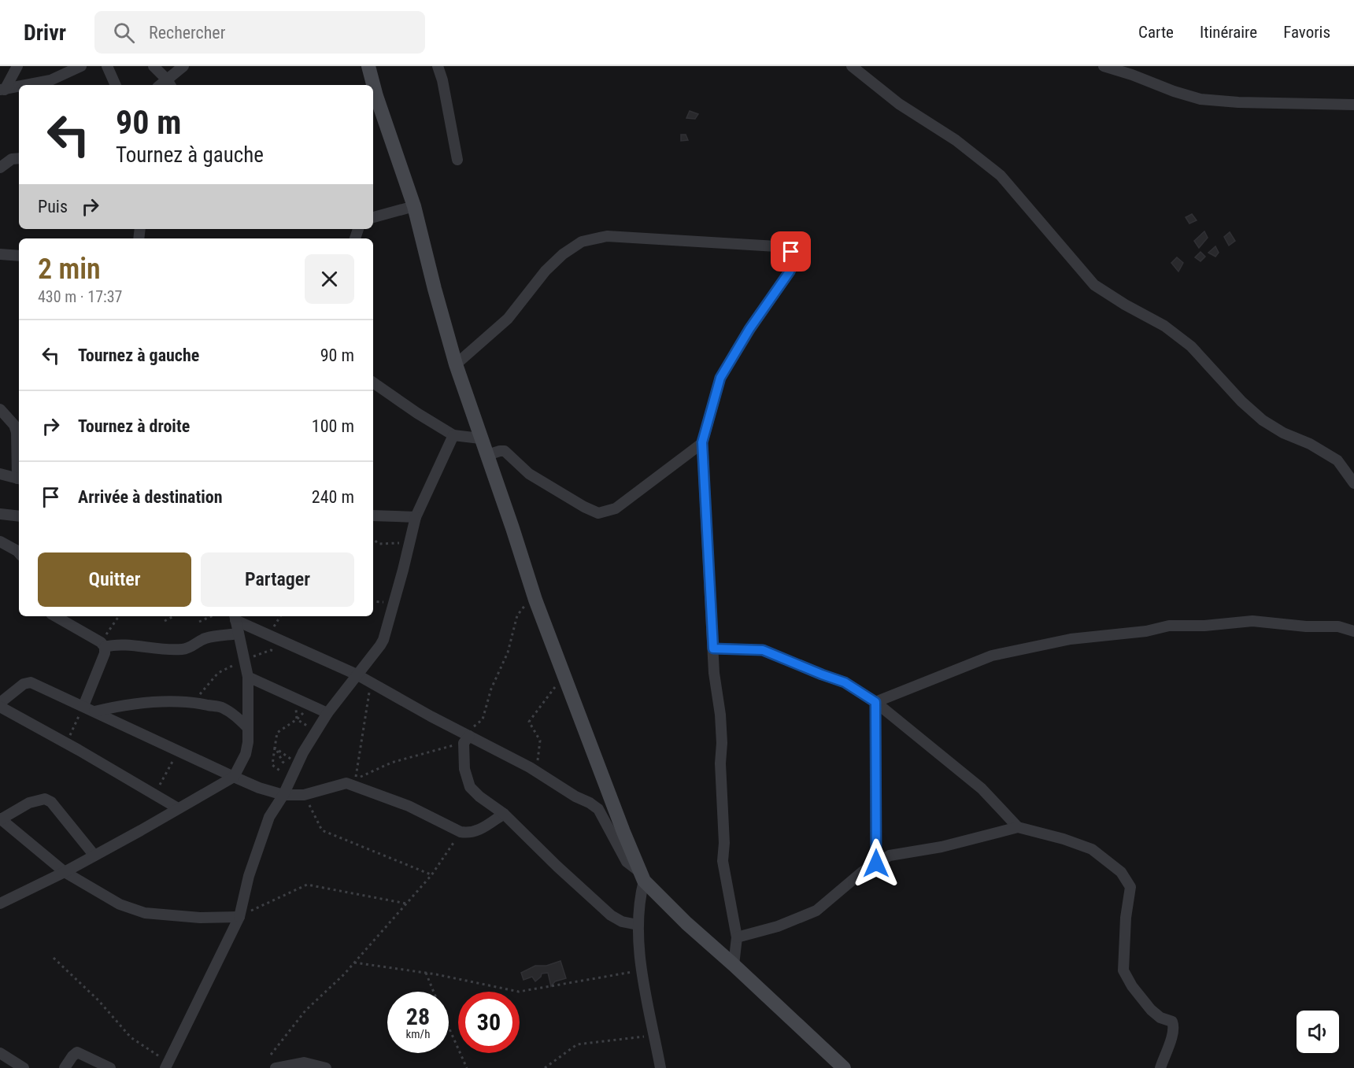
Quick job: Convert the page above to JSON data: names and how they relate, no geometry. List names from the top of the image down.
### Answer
{
  "page": {
    "header": "Drivr",
    "search": "Rechercher",
    "nav": ["Carte", "Itinéraire", "Favoris"],
    "turn": ["90 m", "Tournez à gauche"],
    "then": "Puis",
    "heading": ["2 min", "430 m · 17:37"],
    "list": [
      {
        "name": "Tournez à gauche",
        "value": "90 m"
      },
      {
        "name": "Tournez à droite",
        "value": "100 m"
      },
      {
        "name": "Arrivée à destination",
        "value": "240 m"
      }
    ],
    "buttons": ["Quitter", "Partager"],
    "speed": "28 km/h",
    "limit": "30"
  }
}
